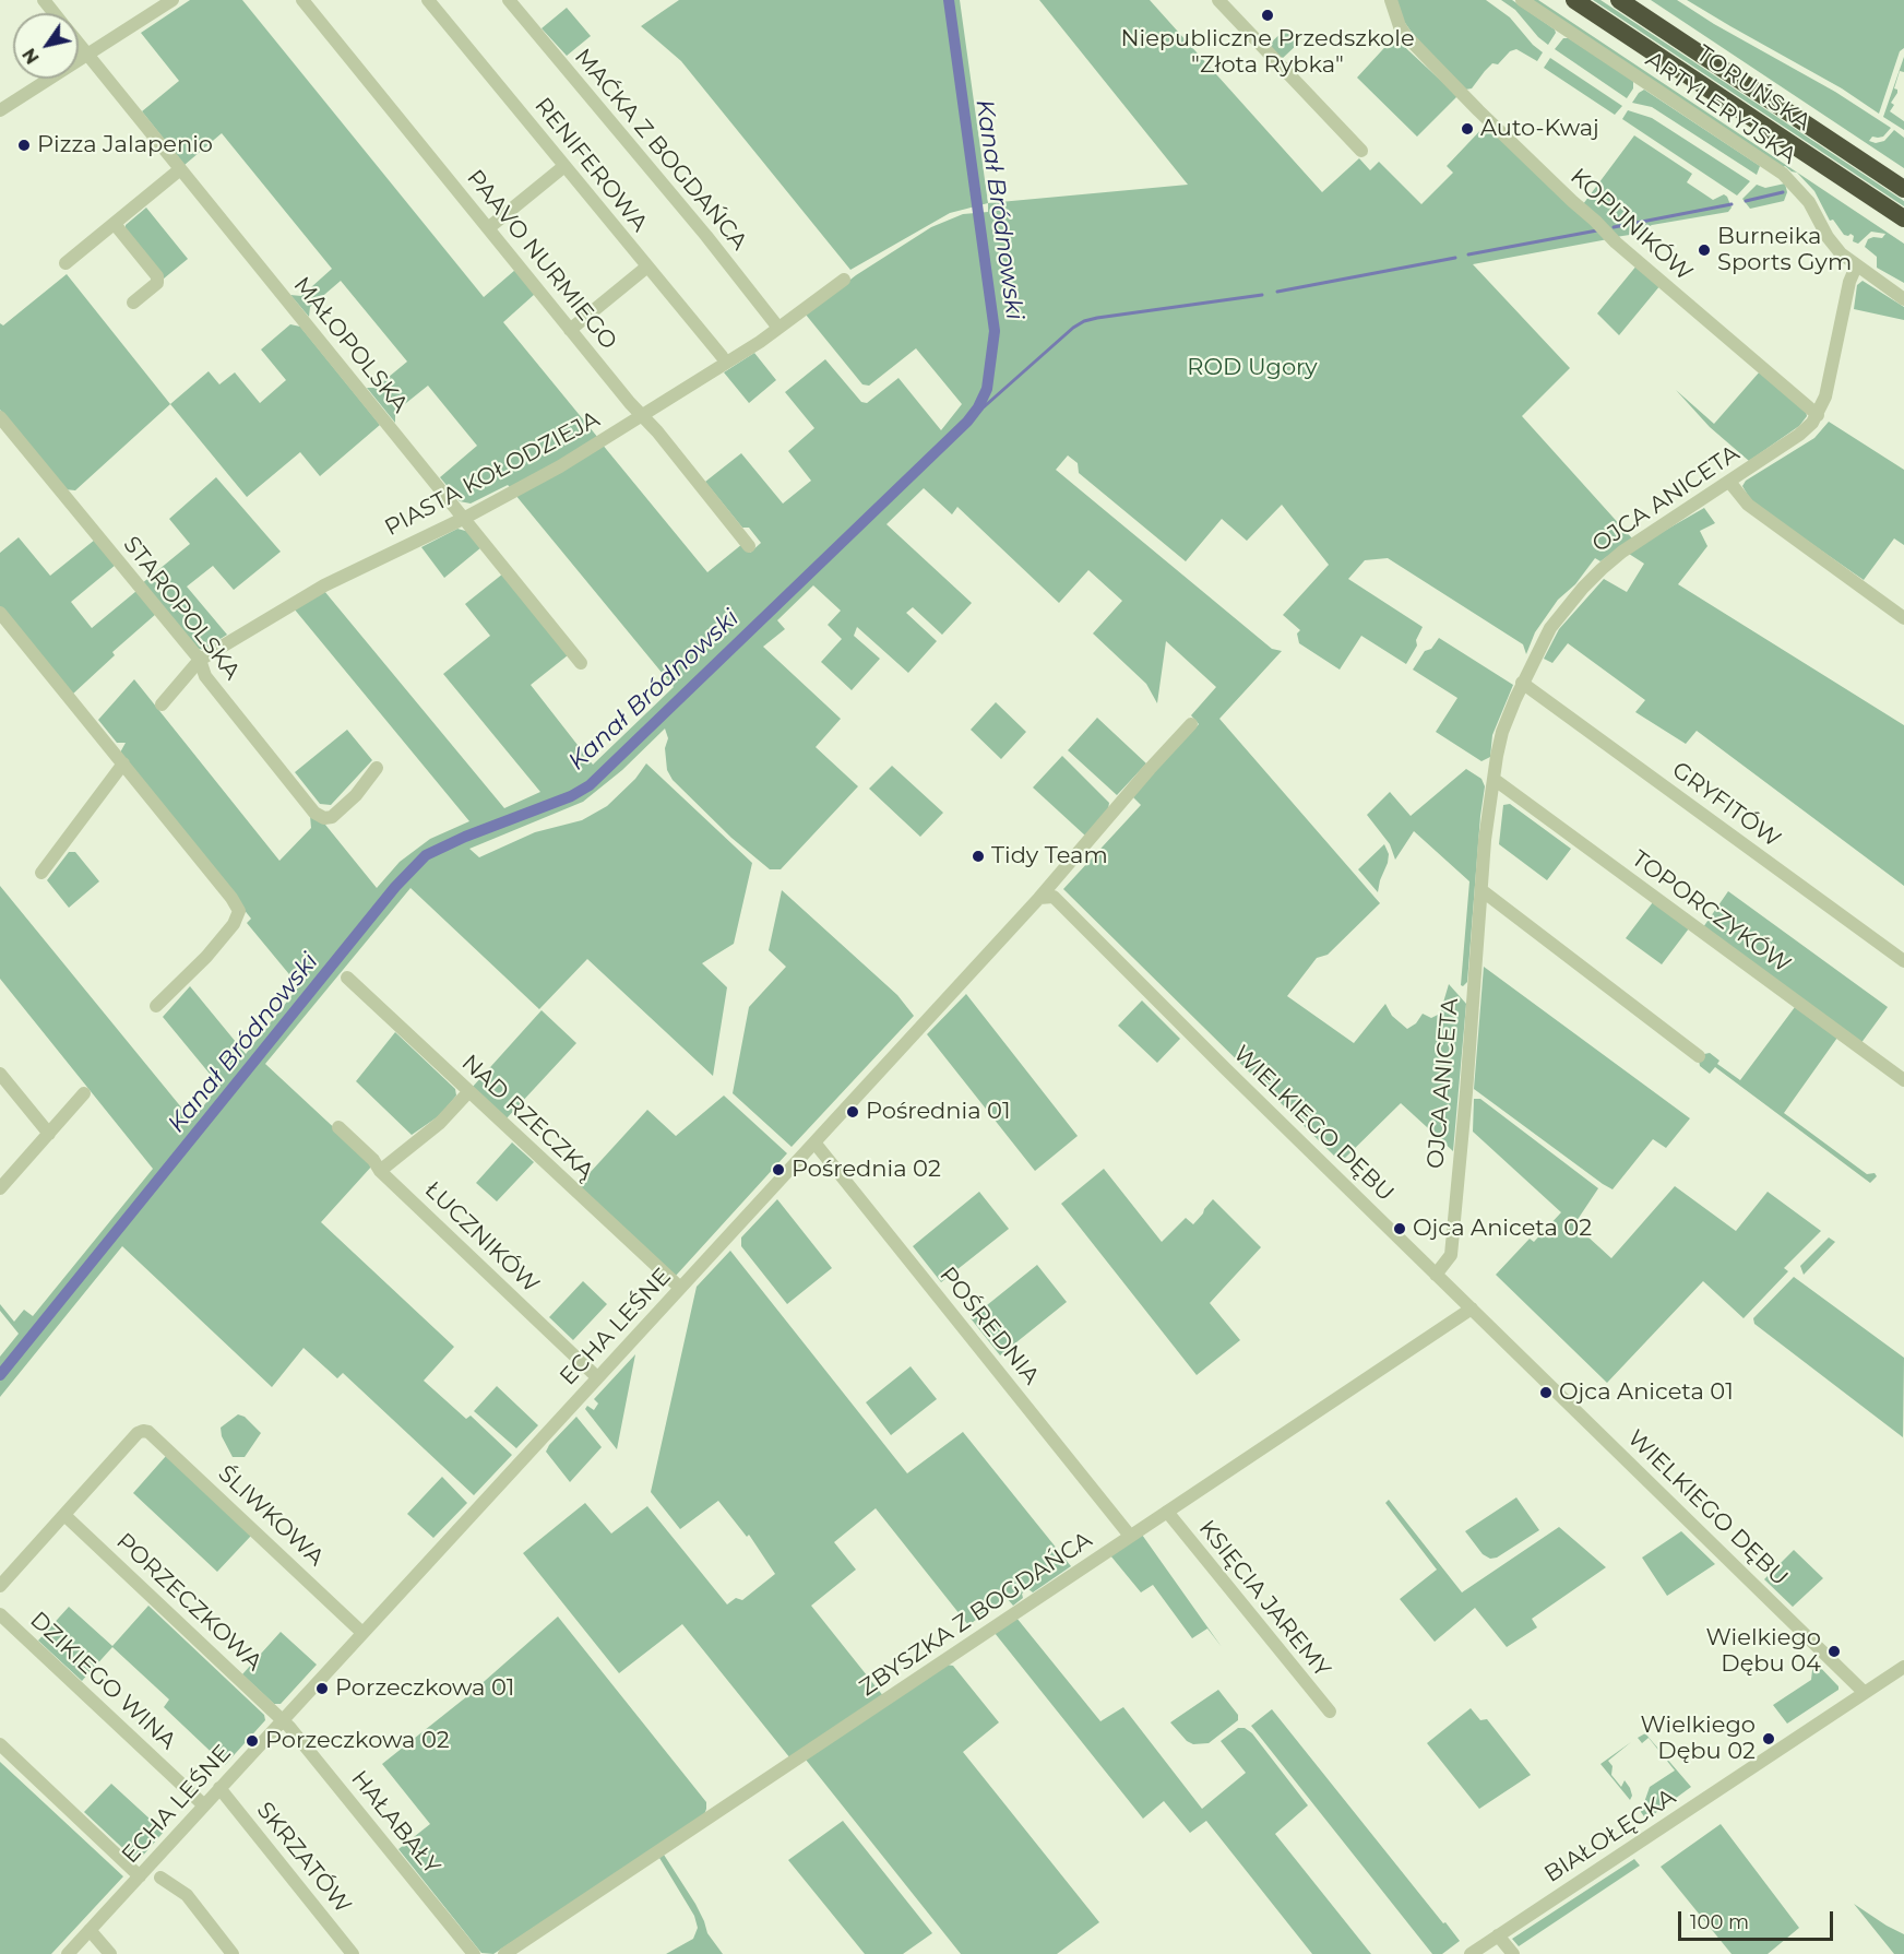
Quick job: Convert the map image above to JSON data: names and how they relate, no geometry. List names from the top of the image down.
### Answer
{
  "streets": {
    "highway": ["TORUŃSKA"],
    "street": [
      "ARTYLERYJSKA",
      "MAĆKA Z BOGDAŃCA",
      "RENIFEROWA",
      "KOPIJNIKÓW",
      "PAAVO NURMIEGO",
      "MAŁOPOLSKA",
      "PIASTA KOŁODZIEJA",
      "OJCA ANICETA",
      "STAROPOLSKA",
      "GRYFITÓW",
      "TOPORCZYKÓW",
      "NAD RZECZKĄ",
      "WIELKIEGO DĘBU",
      "ŁUCZNIKÓW",
      "POŚREDNIA",
      "ECHA LEŚNE",
      "ŚLIWKOWA",
      "KSIĘCIA JAREMY",
      "PORZECZKOWA",
      "ZBYSZKA Z BOGDAŃCA",
      "DZIKIEGO WINA",
      "HAŁABAŁY",
      "BIAŁOŁĘCKA",
      "SKRZATÓW"
    ]
  },
  "crossings": [
    ["ARTYLERYJSKA", "OJCA ANICETA"],
    ["MAĆKA Z BOGDAŃCA", "PIASTA KOŁODZIEJA"],
    ["KOPIJNIKÓW", "OJCA ANICETA"],
    ["PAAVO NURMIEGO", "PIASTA KOŁODZIEJA"],
    ["MAŁOPOLSKA", "PIASTA KOŁODZIEJA"],
    ["PIASTA KOŁODZIEJA", "STAROPOLSKA"],
    ["OJCA ANICETA", "GRYFITÓW"],
    ["OJCA ANICETA", "TOPORCZYKÓW"],
    ["OJCA ANICETA", "WIELKIEGO DĘBU"],
    ["NAD RZECZKĄ", "ECHA LEŚNE"],
    ["WIELKIEGO DĘBU", "ECHA LEŚNE"],
    ["WIELKIEGO DĘBU", "ZBYSZKA Z BOGDAŃCA"],
    ["WIELKIEGO DĘBU", "BIAŁOŁĘCKA"],
    ["ŁUCZNIKÓW", "ECHA LEŚNE"],
    ["POŚREDNIA", "ECHA LEŚNE"],
    ["POŚREDNIA", "ZBYSZKA Z BOGDAŃCA"],
    ["ECHA LEŚNE", "ŚLIWKOWA"],
    ["ECHA LEŚNE", "PORZECZKOWA"],
    ["ECHA LEŚNE", "DZIKIEGO WINA"],
    ["ECHA LEŚNE", "HAŁABAŁY"],
    ["ECHA LEŚNE", "SKRZATÓW"],
    ["ŚLIWKOWA", "PORZECZKOWA"],
    ["KSIĘCIA JAREMY", "ZBYSZKA Z BOGDAŃCA"],
    ["PORZECZKOWA", "HAŁABAŁY"]
  ],
  "water": ["Kanał Bródnowski"],
  "parks": ["ROD Ugory"],
  "places": [
    "Niepubliczne Przedszkole \"Złota Rybka\"",
    "Auto-Kwaj",
    "Pizza Jalapenio",
    "Burneika Sports Gym",
    "Tidy Team",
    "Pośrednia 01",
    "Pośrednia 02",
    "Ojca Aniceta 02",
    "Ojca Aniceta 01",
    "Wielkiego Dębu 04",
    "Porzeczkowa 01",
    "Wielkiego Dębu 02",
    "Porzeczkowa 02"
  ],
  "scale_bar": "100 m",
  "north": "bottom left"
}
